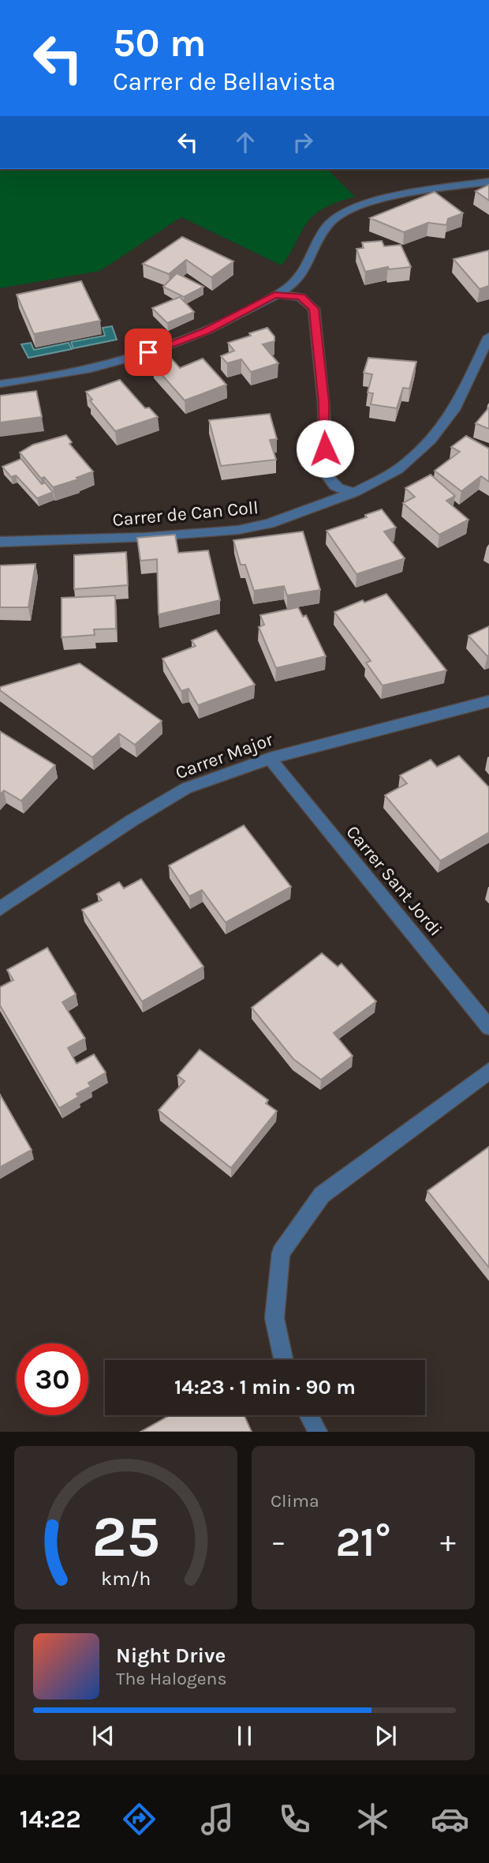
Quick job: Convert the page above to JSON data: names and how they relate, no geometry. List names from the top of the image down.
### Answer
{
  "streets": {
    "street": ["Carrer de Can Coll", "Carrer Major", "Carrer Sant Jordi"]
  },
  "crossings": [
    ["Carrer Major", "Carrer Sant Jordi"]
  ],
  "page": {
    "turn": ["50 m", "Carrer de Bellavista"],
    "limit": "30",
    "trip": "14:23 · 1 min · 90 m",
    "tile": "Clima",
    "heat": ["−", "21°", "+"],
    "song": ["Night Drive", "The Halogens"],
    "tabs": "14:22",
    "gauge": ["25", "km/h"]
  }
}
